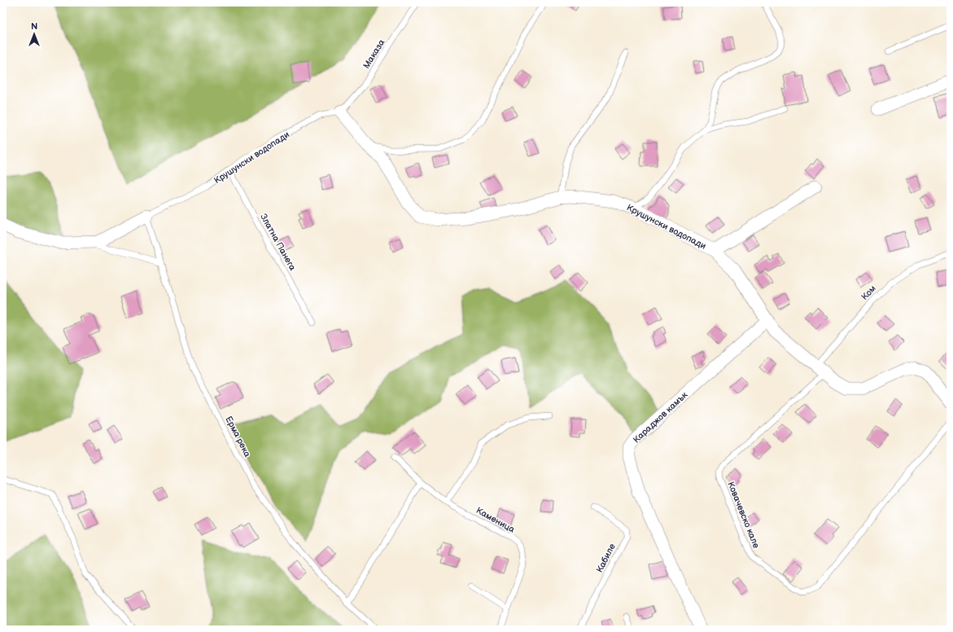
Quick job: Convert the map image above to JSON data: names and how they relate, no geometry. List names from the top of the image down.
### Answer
{
  "streets": {
    "street": ["Крушунски водопади", "Караджов камък"],
    "lane": [
      "Маказа",
      "Златна Панега",
      "Ком",
      "Ерма река",
      "Ковачевско кале",
      "Каменица",
      "Кабиле"
    ]
  },
  "crossings": [
    ["Маказа", "Крушунски водопади"],
    ["Крушунски водопади", "Златна Панега"],
    ["Крушунски водопади", "Ком"],
    ["Крушунски водопади", "Караджов камък"],
    ["Крушунски водопади", "Ерма река"],
    ["Крушунски водопади", "Ковачевско кале"],
    ["Ком", "Ковачевско кале"]
  ],
  "north": "top"
}
